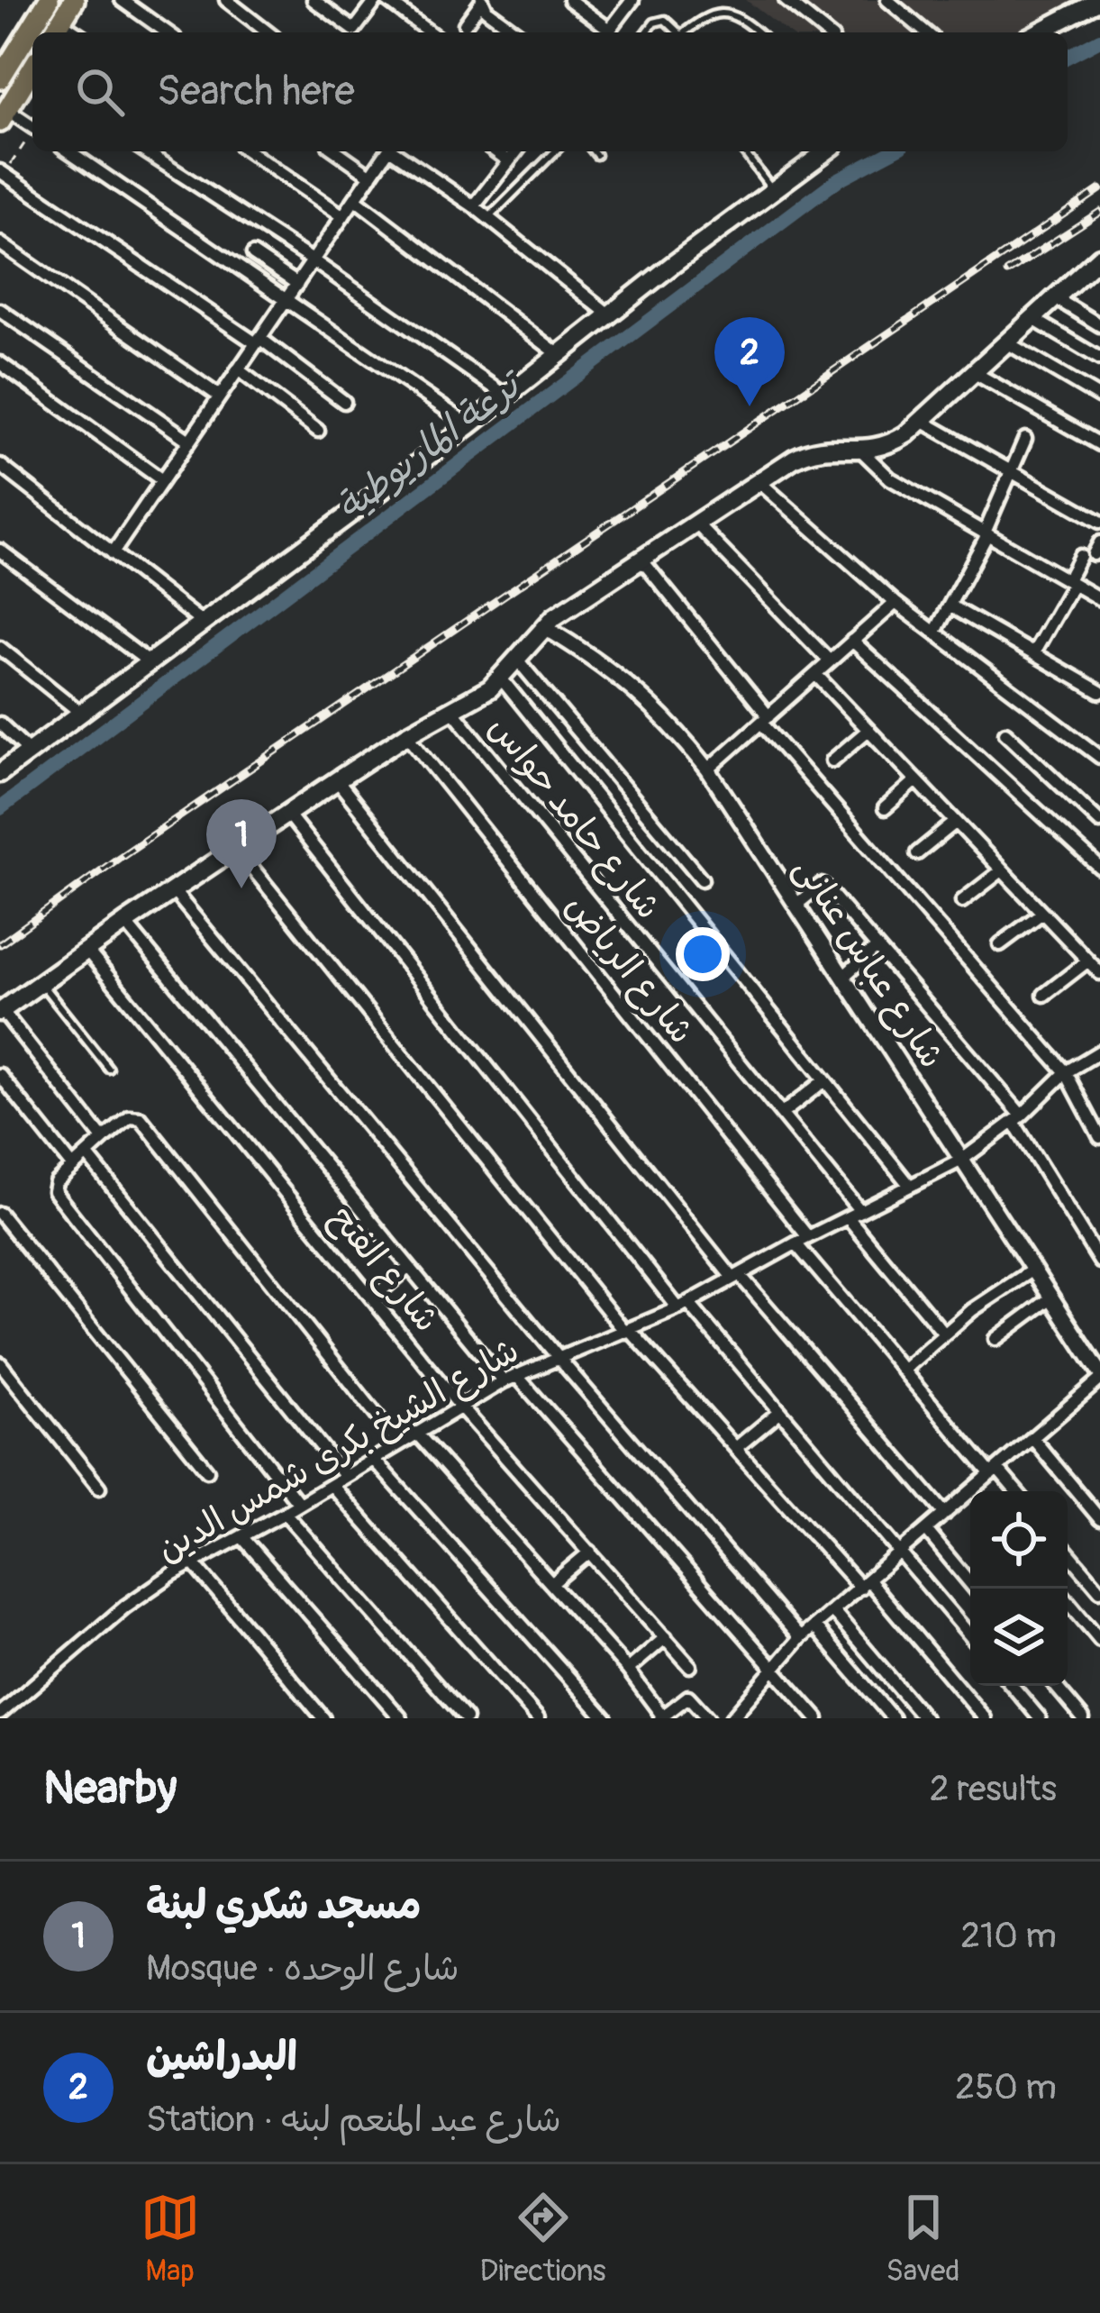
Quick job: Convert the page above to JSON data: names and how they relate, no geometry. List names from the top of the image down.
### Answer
{
  "streets": {
    "street": [
      "شارع حامد حواس",
      "شارع عباس عنانى",
      "شارع الرياض",
      "شارع الفتح",
      "شارع الشيخ بكرى شمس الدين"
    ]
  },
  "crossings": [
    ["شارع حامد حواس", "شارع الشيخ بكرى شمس الدين"],
    ["شارع عباس عنانى", "شارع الشيخ بكرى شمس الدين"],
    ["شارع الرياض", "شارع الشيخ بكرى شمس الدين"],
    ["شارع الفتح", "شارع الشيخ بكرى شمس الدين"]
  ],
  "water": ["ترعة الماريوطية"],
  "page": {
    "search": "Search here",
    "pins": ["2", "1"],
    "heading": ["Nearby", "2 results"],
    "list": [
      {
        "mark": "1",
        "name": "مسجد شكري لبنة",
        "note": "Mosque · شارع الوحده",
        "value": "210 m"
      },
      {
        "mark": "2",
        "name": "البدراشين",
        "note": "Station · شارع عبد المنعم لبنه",
        "value": "250 m"
      }
    ],
    "nav": ["Map", "Directions", "Saved"]
  }
}
